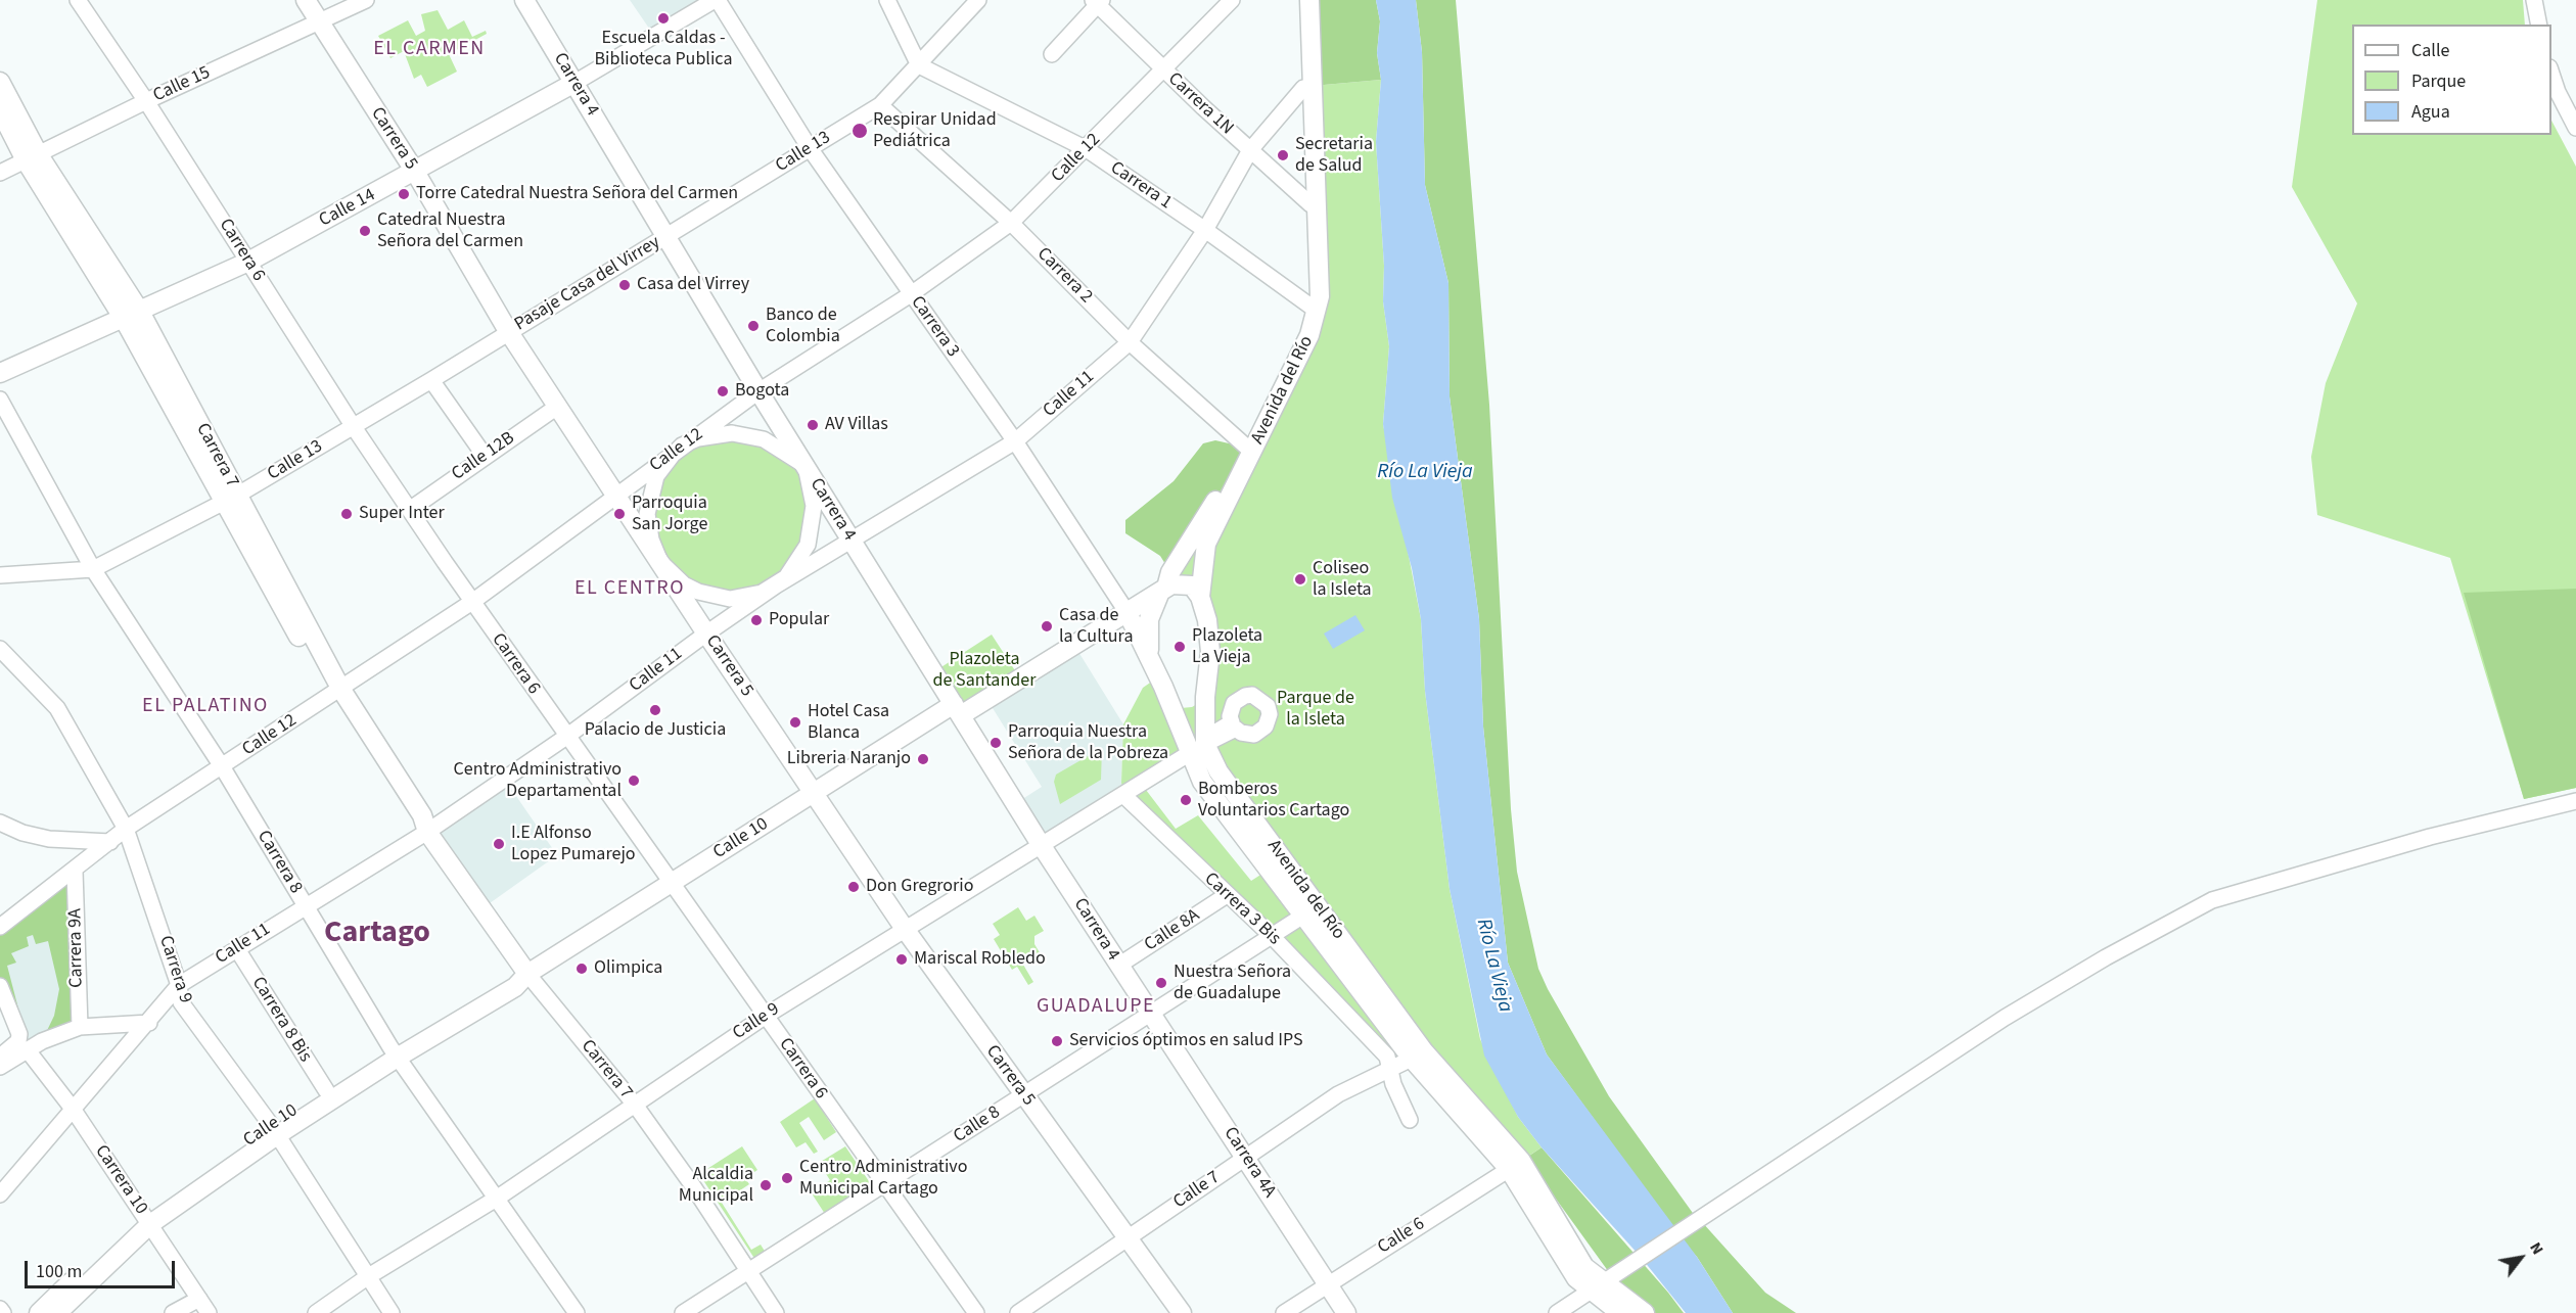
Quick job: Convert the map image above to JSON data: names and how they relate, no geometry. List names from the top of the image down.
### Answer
{
  "streets": {
    "main road": [
      "Carrera 4",
      "Carrera 5",
      "Calle 14",
      "Carrera 3",
      "Avenida del Río",
      "Carrera 7",
      "Calle 10",
      "Carrera 4A"
    ],
    "street": [
      "Calle 15",
      "Carrera 1N",
      "Calle 13",
      "Calle 12",
      "Carrera 1",
      "Carrera 6",
      "Carrera 2",
      "Pasaje Casa del Virrey",
      "Calle 11",
      "Calle 12B",
      "Carrera 8",
      "Carrera 3 Bis",
      "Calle 8A",
      "Carrera 9A",
      "Carrera 9",
      "Carrera 8 Bis",
      "Calle 9",
      "Calle 8",
      "Carrera 10",
      "Calle 7",
      "Calle 6"
    ]
  },
  "crossings": [
    ["Calle 15", "Carrera 5"],
    ["Calle 15", "Carrera 6"],
    ["Calle 15", "Carrera 7"],
    ["Carrera 4", "Carrera 5"],
    ["Carrera 4", "Calle 13"],
    ["Carrera 4", "Calle 12"],
    ["Carrera 4", "Calle 14"],
    ["Carrera 4", "Pasaje Casa del Virrey"],
    ["Carrera 4", "Calle 11"],
    ["Carrera 4", "Calle 10"],
    ["Carrera 4", "Calle 8A"],
    ["Carrera 4", "Calle 9"],
    ["Carrera 4", "Calle 8"],
    ["Carrera 4", "Carrera 4A"],
    ["Carrera 1N", "Calle 12"],
    ["Carrera 1N", "Avenida del Río"],
    ["Carrera 1N", "Calle 11"],
    ["Carrera 5", "Calle 13"],
    ["Carrera 5", "Calle 12"],
    ["Carrera 5", "Calle 14"],
    ["Carrera 5", "Pasaje Casa del Virrey"],
    ["Carrera 5", "Calle 11"],
    ["Carrera 5", "Calle 12B"],
    ["Carrera 5", "Calle 10"],
    ["Carrera 5", "Calle 9"],
    ["Carrera 5", "Calle 8"],
    ["Carrera 5", "Calle 7"],
    ["Calle 13", "Carrera 1"],
    ["Calle 13", "Carrera 6"],
    ["Calle 13", "Carrera 2"],
    ["Calle 13", "Pasaje Casa del Virrey"],
    ["Calle 13", "Carrera 3"],
    ["Calle 13", "Carrera 7"],
    ["Calle 13", "Carrera 8"],
    ["Calle 12", "Carrera 1"],
    ["Calle 12", "Carrera 6"],
    ["Calle 12", "Carrera 2"],
    ["Calle 12", "Carrera 3"],
    ["Calle 12", "Calle 11"],
    ["Calle 12", "Carrera 7"],
    ["Calle 12", "Carrera 8"],
    ["Calle 12", "Carrera 9A"],
    ["Calle 12", "Carrera 9"],
    ["Carrera 1", "Avenida del Río"],
    ["Carrera 1", "Calle 11"],
    ["Calle 14", "Carrera 6"],
    ["Calle 14", "Carrera 3"],
    ["Calle 14", "Carrera 7"],
    ["Carrera 6", "Calle 11"],
    ["Carrera 6", "Calle 12B"],
    ["Carrera 6", "Calle 10"],
    ["Carrera 6", "Calle 9"],
    ["Carrera 6", "Calle 8"],
    ["Carrera 2", "Avenida del Río"],
    ["Carrera 2", "Calle 11"],
    ["Carrera 3", "Avenida del Río"],
    ["Carrera 3", "Calle 11"],
    ["Carrera 3", "Calle 10"],
    ["Avenida del Río", "Calle 11"],
    ["Avenida del Río", "Calle 10"],
    ["Avenida del Río", "Calle 9"],
    ["Avenida del Río", "Calle 8"],
    ["Avenida del Río", "Calle 7"],
    ["Avenida del Río", "Calle 6"],
    ["Calle 11", "Carrera 7"],
    ["Calle 11", "Carrera 8"],
    ["Calle 11", "Carrera 9"],
    ["Calle 11", "Carrera 8 Bis"],
    ["Calle 11", "Carrera 10"],
    ["Carrera 7", "Calle 10"],
    ["Carrera 7", "Calle 9"],
    ["Carrera 7", "Calle 8"],
    ["Calle 10", "Carrera 8"],
    ["Calle 10", "Carrera 9"],
    ["Calle 10", "Carrera 8 Bis"],
    ["Calle 10", "Carrera 10"],
    ["Carrera 8", "Calle 9"],
    ["Carrera 3 Bis", "Calle 8A"],
    ["Carrera 3 Bis", "Calle 9"],
    ["Carrera 3 Bis", "Calle 8"],
    ["Carrera 3 Bis", "Calle 7"],
    ["Carrera 9", "Calle 9"],
    ["Calle 8", "Carrera 4A"],
    ["Carrera 4A", "Calle 7"],
    ["Carrera 4A", "Calle 6"]
  ],
  "districts": [
    "EL CARMEN",
    "EL CENTRO",
    "EL PALATINO",
    "Cartago",
    "GUADALUPE"
  ],
  "water": ["Río La Vieja"],
  "parks": ["Plazoleta de Santander", "Parque de la Isleta"],
  "places": [
    "Escuela Caldas - Biblioteca Publica",
    "Respirar Unidad Pediátrica",
    "Secretaria de Salud",
    "Torre Catedral Nuestra Señora del Carmen",
    "Catedral Nuestra Señora del Carmen",
    "Casa del Virrey",
    "Banco de Colombia",
    "Bogota",
    "AV Villas",
    "Super Inter",
    "Parroquia San Jorge",
    "Coliseo la Isleta",
    "Popular",
    "Casa de la Cultura",
    "Plazoleta La Vieja",
    "Palacio de Justicia",
    "Hotel Casa Blanca",
    "Parroquia Nuestra Señora de la Pobreza",
    "Libreria Naranjo",
    "Centro Administrativo Departamental",
    "Bomberos Voluntarios Cartago",
    "I.E Alfonso Lopez Pumarejo",
    "Don Gregrorio",
    "Mariscal Robledo",
    "Olimpica",
    "Nuestra Señora de Guadalupe",
    "Servicios óptimos en salud IPS",
    "Centro Administrativo Municipal Cartago",
    "Alcaldia Municipal"
  ],
  "legend": ["Calle", "Parque", "Agua"],
  "scale_bar": "100 m",
  "north": "top right"
}
